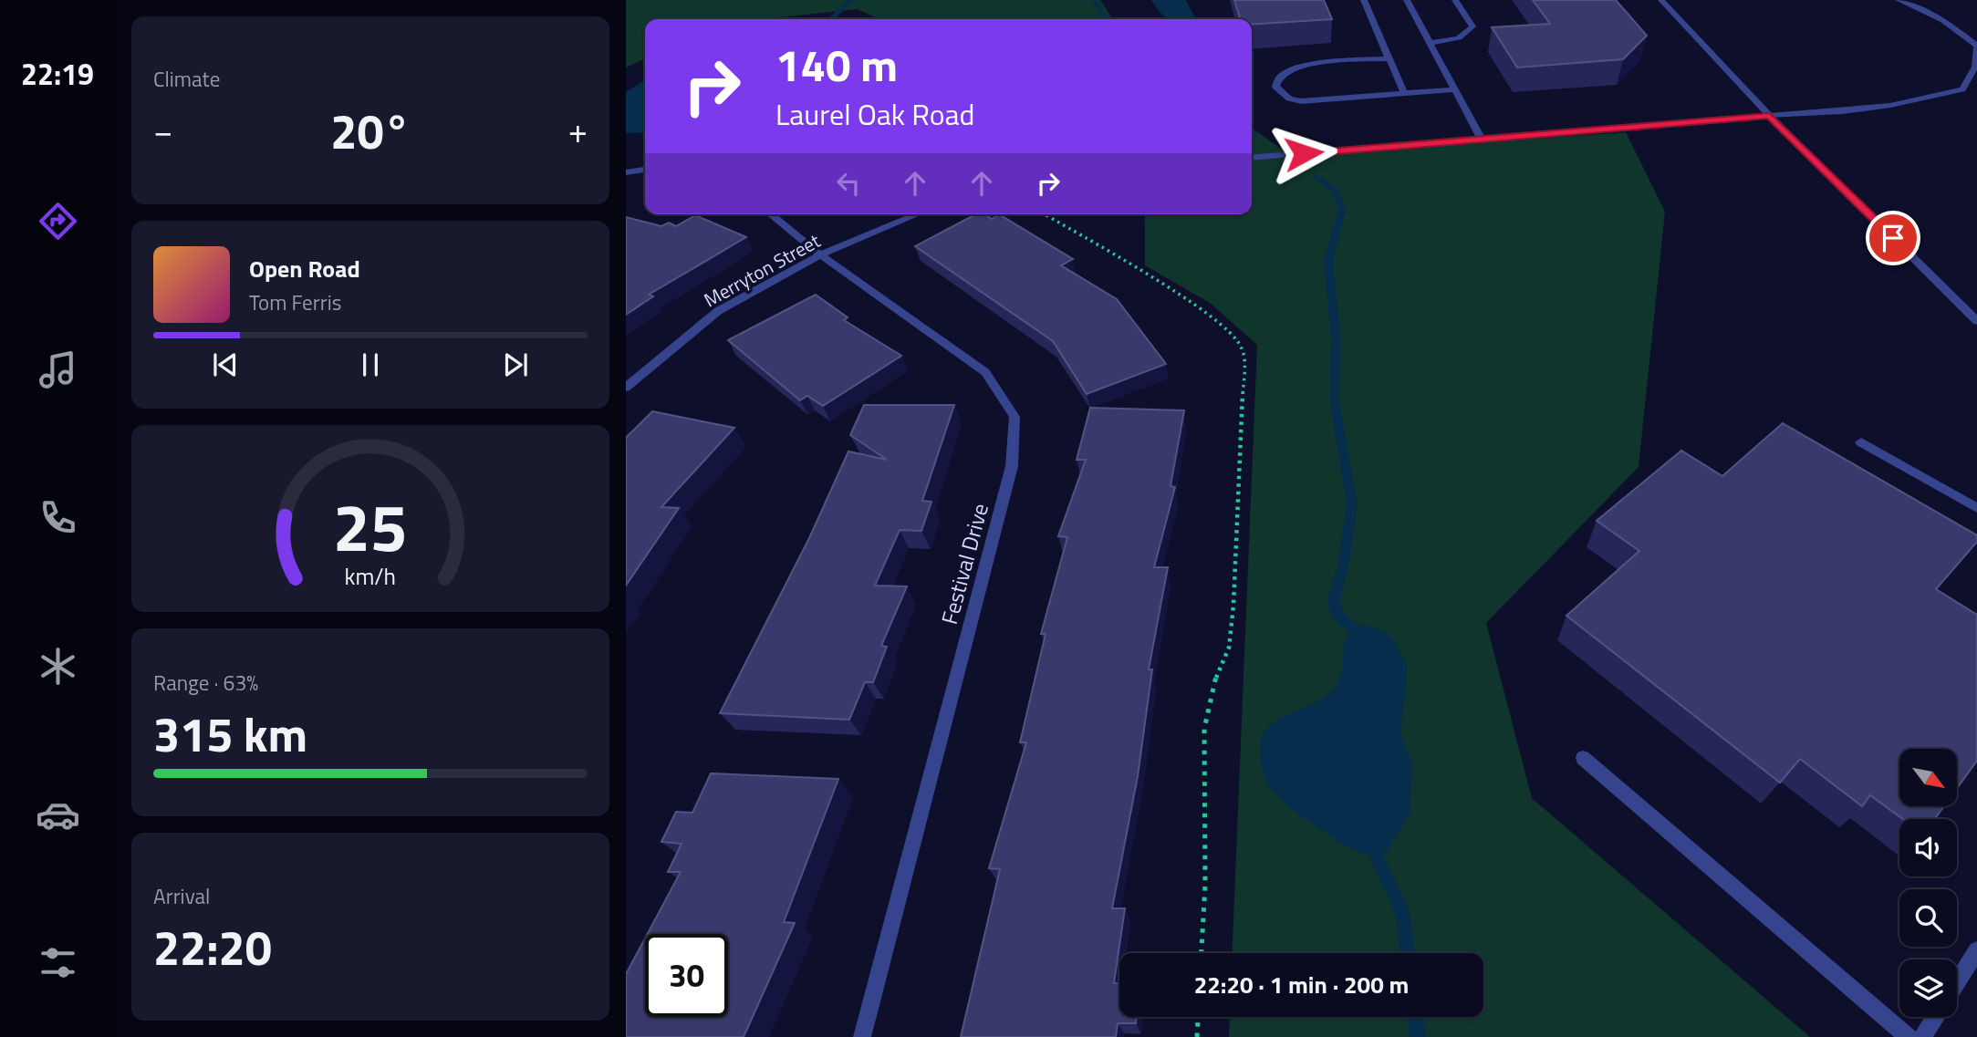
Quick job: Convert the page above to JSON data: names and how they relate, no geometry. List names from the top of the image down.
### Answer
{
  "streets": {
    "street": ["Merryton Street", "Festival Drive"]
  },
  "crossings": [
    ["Merryton Street", "Festival Drive"]
  ],
  "north": "bottom right",
  "page": {
    "tabs": "22:19",
    "tile": [
      "Climate",
      ["Range · 63%", "315 km"],
      ["Arrival", "22:20"]
    ],
    "turn": ["140 m", "Laurel Oak Road"],
    "heat": ["−", "20°", "+"],
    "song": ["Open Road", "Tom Ferris"],
    "limit": "30",
    "trip": "22:20 · 1 min · 200 m",
    "gauge": ["25", "km/h"]
  }
}
